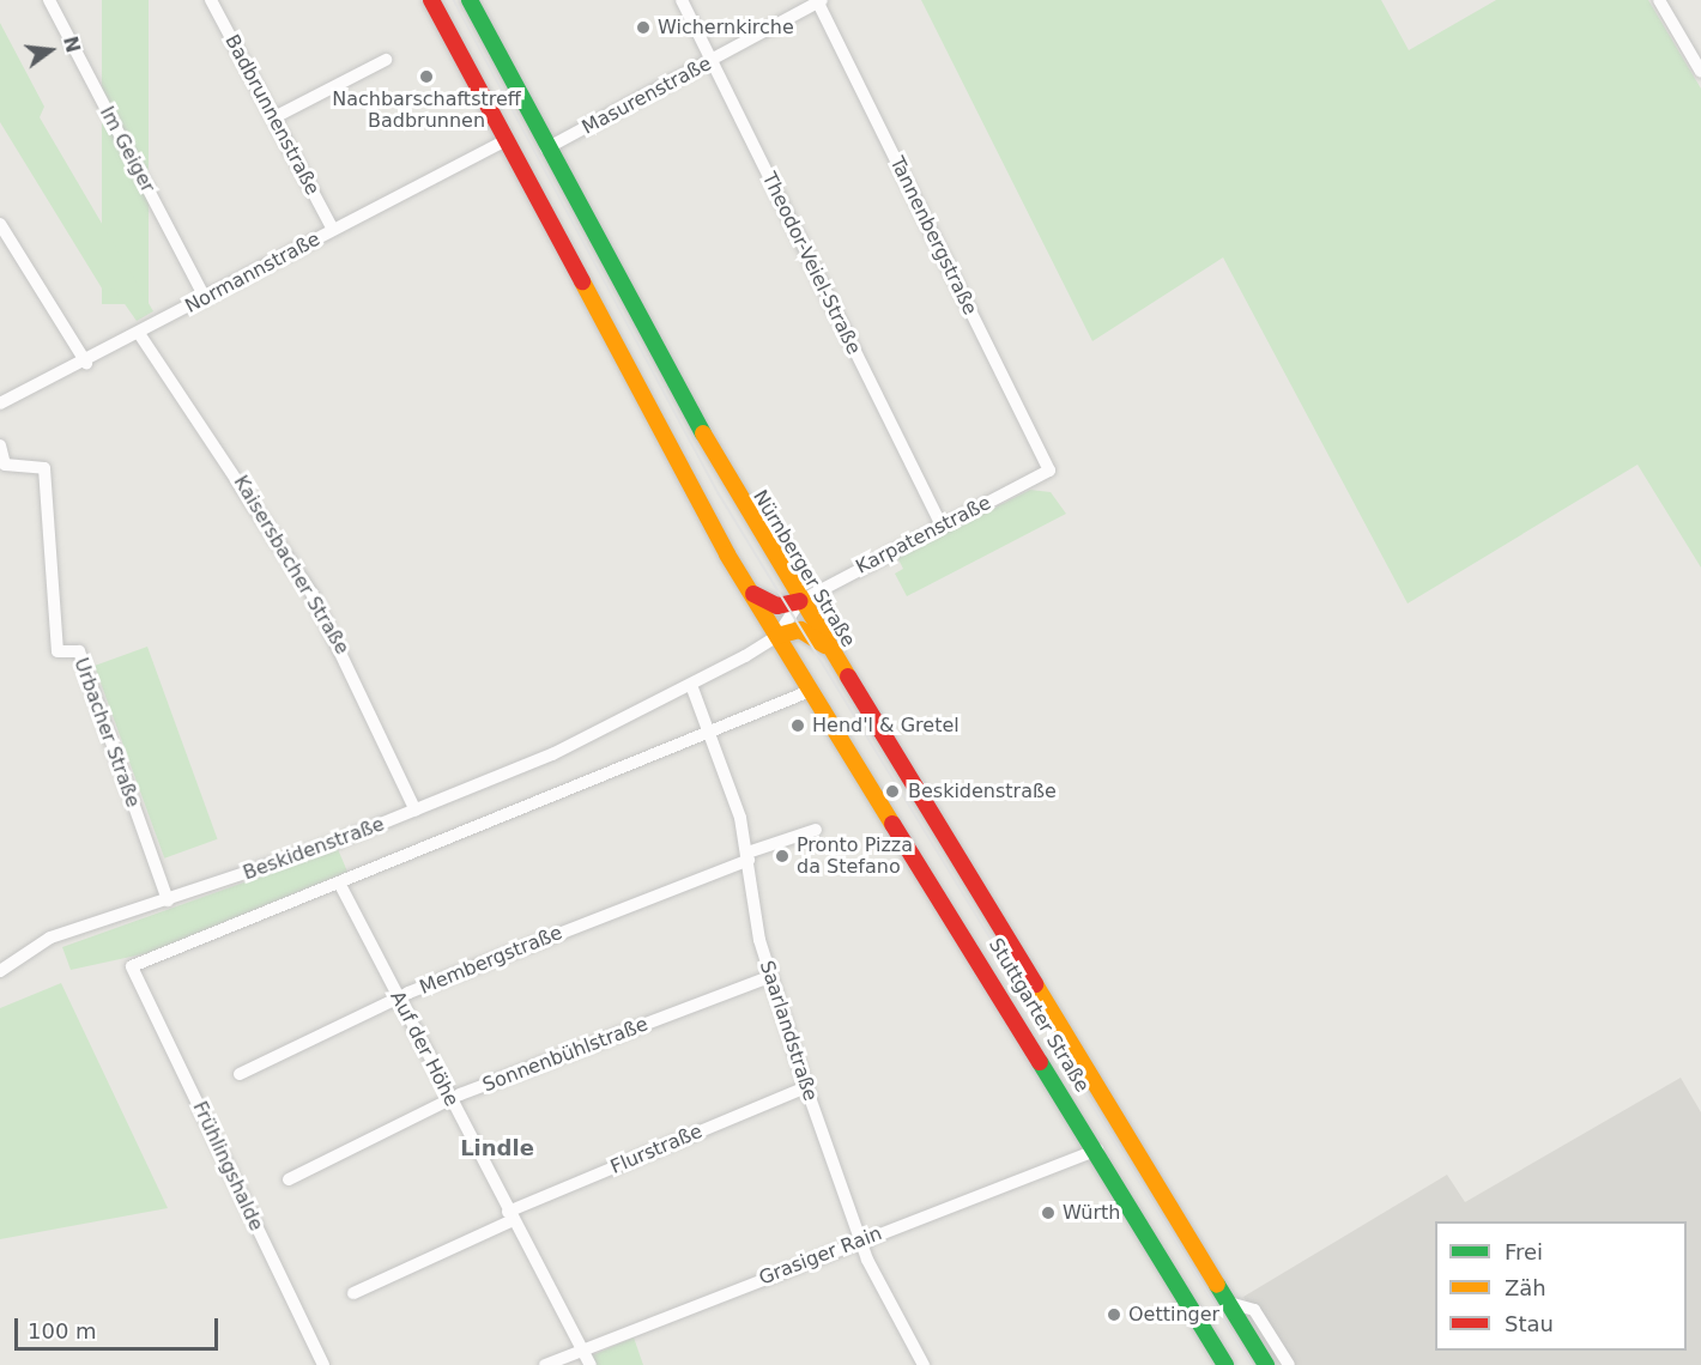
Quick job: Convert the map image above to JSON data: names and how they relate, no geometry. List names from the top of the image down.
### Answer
{
  "streets": {
    "main road": ["Nürnberger Straße", "Stuttgarter Straße"],
    "street": [
      "Masurenstraße",
      "Badbrunnenstraße",
      "Im Geiger",
      "Tannenbergstraße",
      "Theodor-Veiel-Straße",
      "Normannstraße",
      "Karpatenstraße",
      "Kaisersbacher Straße",
      "Urbacher Straße",
      "Beskidenstraße",
      "Membergstraße",
      "Saarlandstraße",
      "Auf der Höhe",
      "Sonnenbühlstraße",
      "Flurstraße",
      "Frühlingshalde",
      "Grasiger Rain"
    ]
  },
  "crossings": [
    ["Masurenstraße", "Tannenbergstraße"],
    ["Masurenstraße", "Theodor-Veiel-Straße"],
    ["Masurenstraße", "Nürnberger Straße"],
    ["Badbrunnenstraße", "Normannstraße"],
    ["Im Geiger", "Normannstraße"],
    ["Tannenbergstraße", "Karpatenstraße"],
    ["Theodor-Veiel-Straße", "Karpatenstraße"],
    ["Normannstraße", "Kaisersbacher Straße"],
    ["Karpatenstraße", "Nürnberger Straße"],
    ["Kaisersbacher Straße", "Beskidenstraße"],
    ["Urbacher Straße", "Beskidenstraße"],
    ["Beskidenstraße", "Stuttgarter Straße"],
    ["Beskidenstraße", "Saarlandstraße"],
    ["Beskidenstraße", "Auf der Höhe"],
    ["Beskidenstraße", "Frühlingshalde"],
    ["Membergstraße", "Saarlandstraße"],
    ["Membergstraße", "Auf der Höhe"],
    ["Stuttgarter Straße", "Grasiger Rain"],
    ["Saarlandstraße", "Sonnenbühlstraße"],
    ["Saarlandstraße", "Flurstraße"],
    ["Saarlandstraße", "Grasiger Rain"],
    ["Auf der Höhe", "Sonnenbühlstraße"],
    ["Auf der Höhe", "Flurstraße"],
    ["Auf der Höhe", "Grasiger Rain"]
  ],
  "districts": ["Lindle"],
  "places": [
    "Wichernkirche",
    "Nachbarschaftstreff Badbrunnen",
    "Hend'l & Gretel",
    "Beskidenstraße",
    "Pronto Pizza da Stefano",
    "Würth",
    "Oettinger"
  ],
  "legend": ["Frei", "Zäh", "Stau"],
  "scale_bar": "100 m",
  "north": "right"
}
